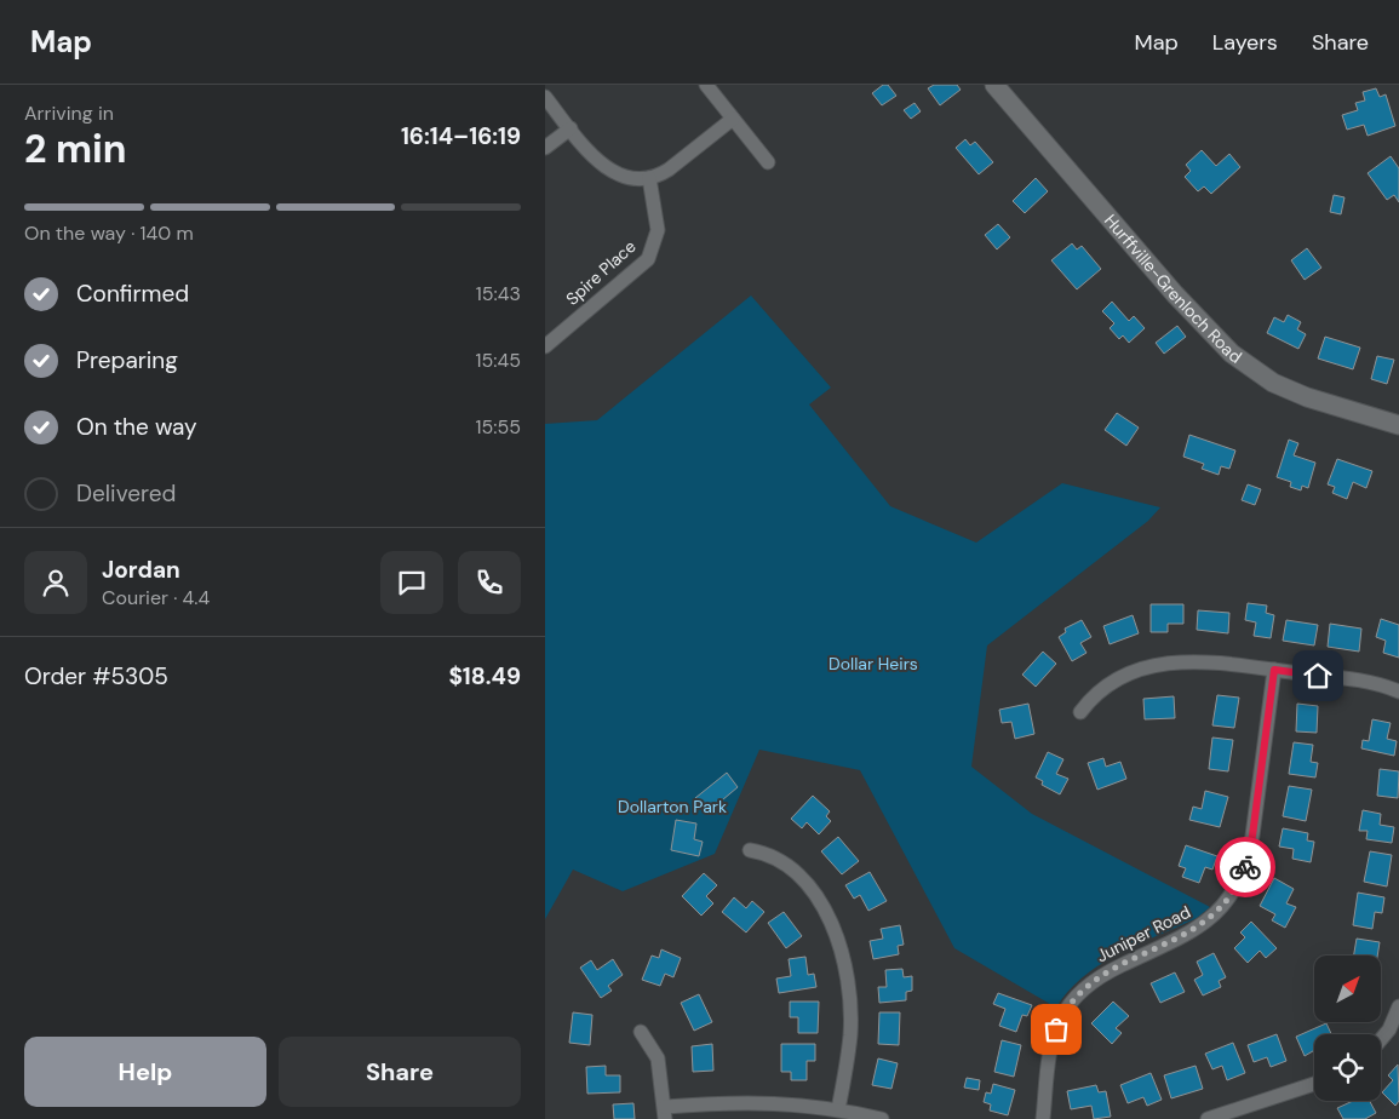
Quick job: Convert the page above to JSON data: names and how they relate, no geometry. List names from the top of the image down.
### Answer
{
  "streets": {
    "main road": ["Hurffville-Grenloch Road"],
    "street": ["Spire Place", "Juniper Road"]
  },
  "parks": ["Dollar Heirs", "Dollarton Park"],
  "north": "top right",
  "page": {
    "header": "Map",
    "nav": ["Map", "Layers", "Share"],
    "heading": ["2 min", "Arriving in", "16:14–16:19"],
    "panel": [
      "Jordan",
      "Courier · 4.4",
      "Order #5305",
      "$18.49"
    ],
    "bar": "On the way · 140 m",
    "list": [
      ["Confirmed", "15:43"],
      ["Preparing", "15:45"],
      ["On the way", "15:55"],
      "Delivered"
    ],
    "buttons": ["Help", "Share"]
  }
}
